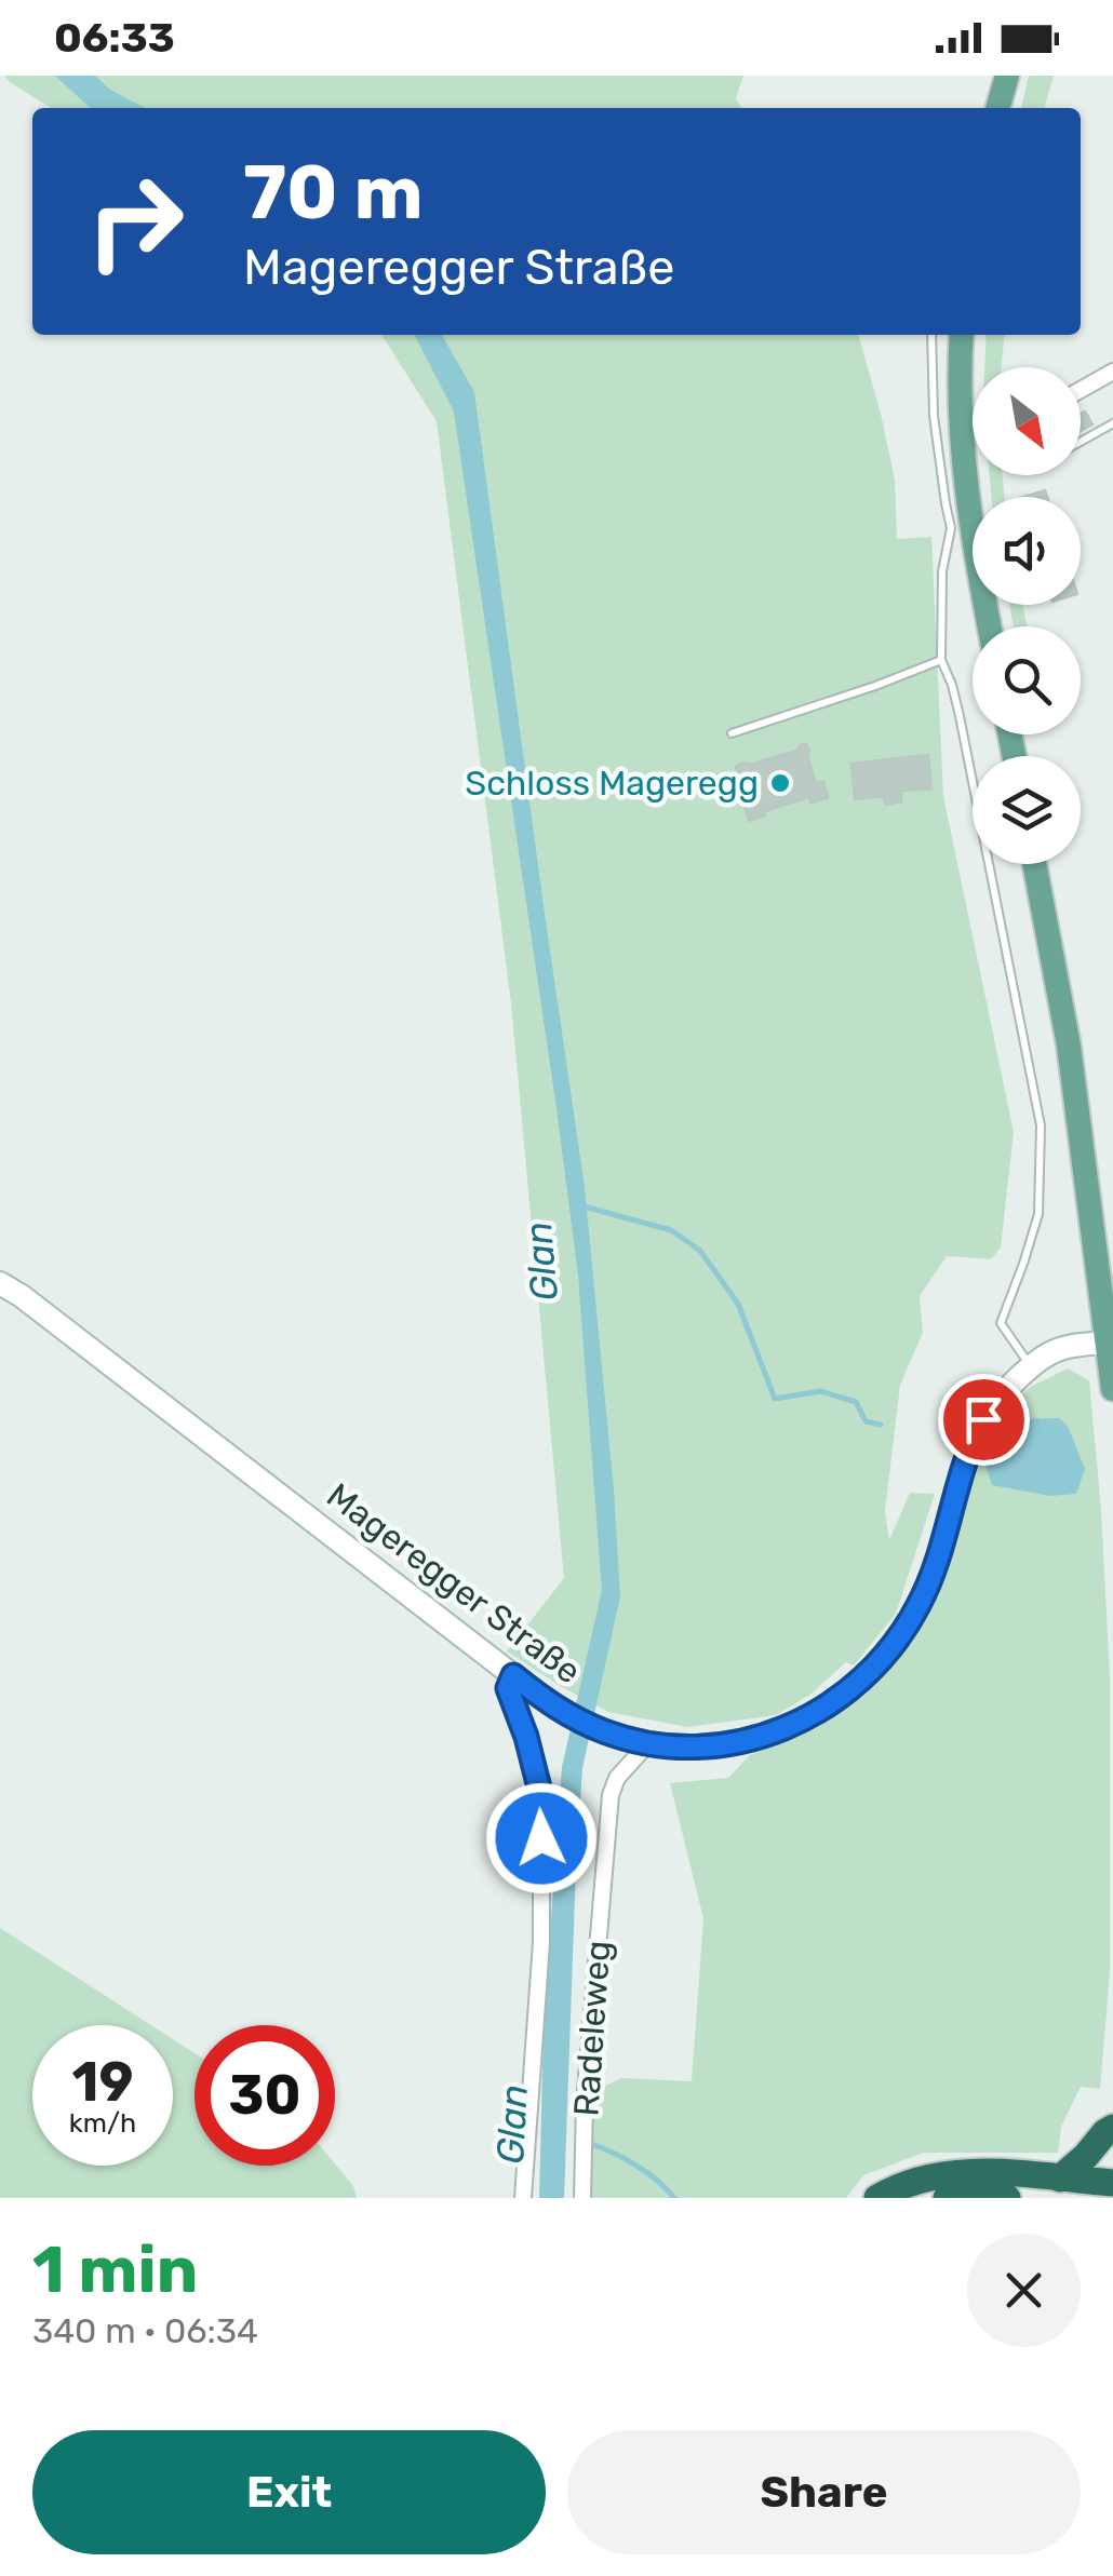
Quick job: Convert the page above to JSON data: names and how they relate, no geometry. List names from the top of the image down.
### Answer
{
  "streets": {
    "street": ["Mageregger Straße", "Radeleweg"]
  },
  "crossings": [
    ["Mageregger Straße", "Radeleweg"]
  ],
  "water": ["Glan"],
  "places": ["Schloss Mageregg"],
  "north": "bottom right",
  "page": {
    "status": "06:33",
    "turn": ["70 m", "Mageregger Straße"],
    "speed": "19 km/h",
    "limit": "30",
    "heading": ["1 min", "340 m · 06:34"],
    "buttons": ["Exit", "Share"]
  }
}
